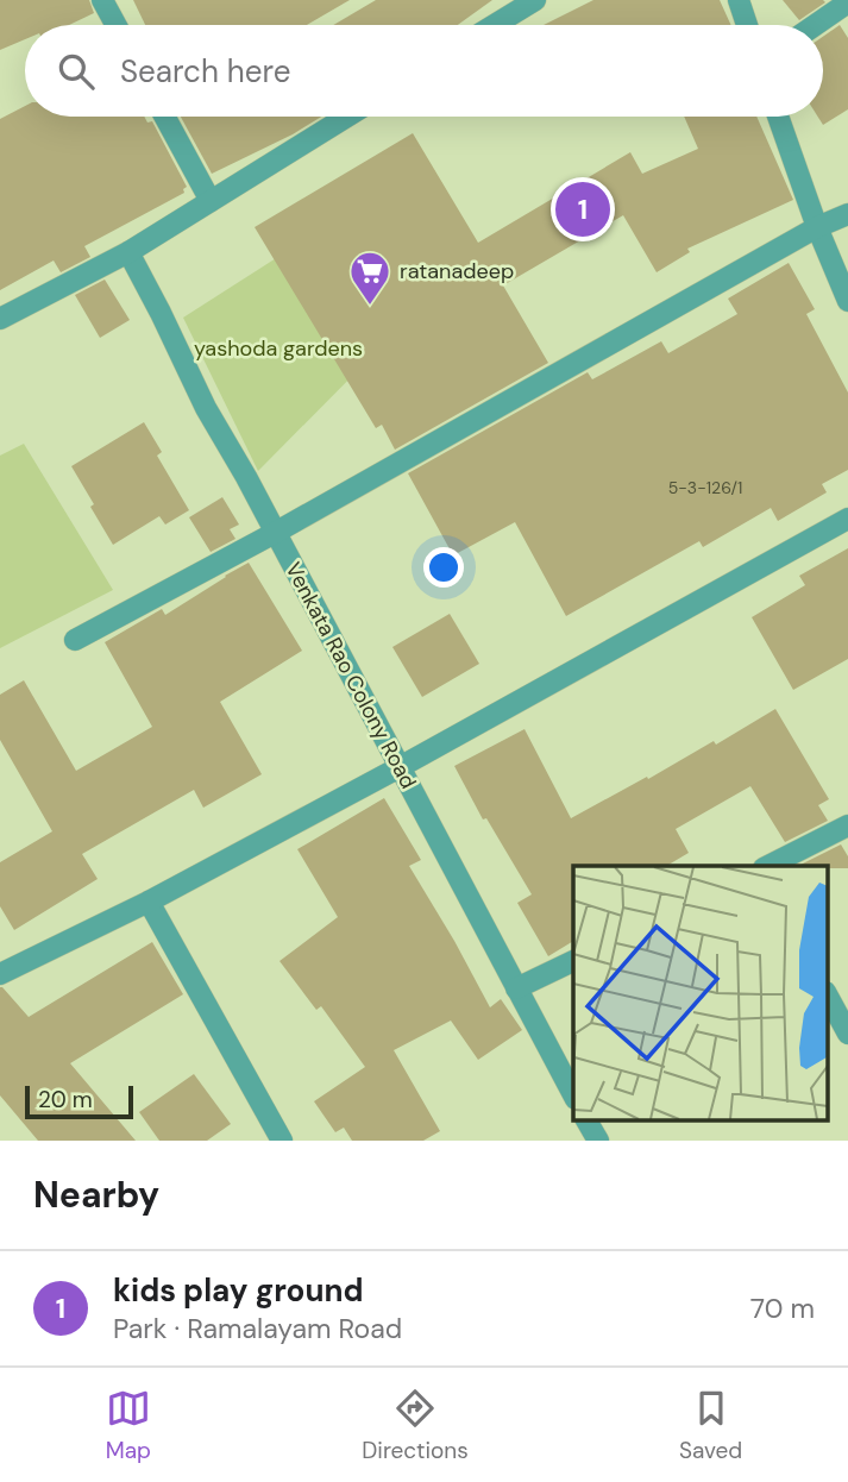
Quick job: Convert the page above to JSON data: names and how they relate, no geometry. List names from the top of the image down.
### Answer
{
  "streets": {
    "street": ["Venkata Rao Colony Road"]
  },
  "parks": ["yashoda gardens"],
  "places": {
    "supermarket": ["ratanadeep"]
  },
  "house_numbers": ["5-3-126/1"],
  "scale_bar": "20 m",
  "page": {
    "search": "Search here",
    "pins": "1",
    "scale": "20 m",
    "heading": "Nearby",
    "list": [
      {
        "mark": "1",
        "name": "kids play ground",
        "note": "Park · Ramalayam Road",
        "value": "70 m"
      }
    ],
    "nav": ["Map", "Directions", "Saved"]
  }
}
